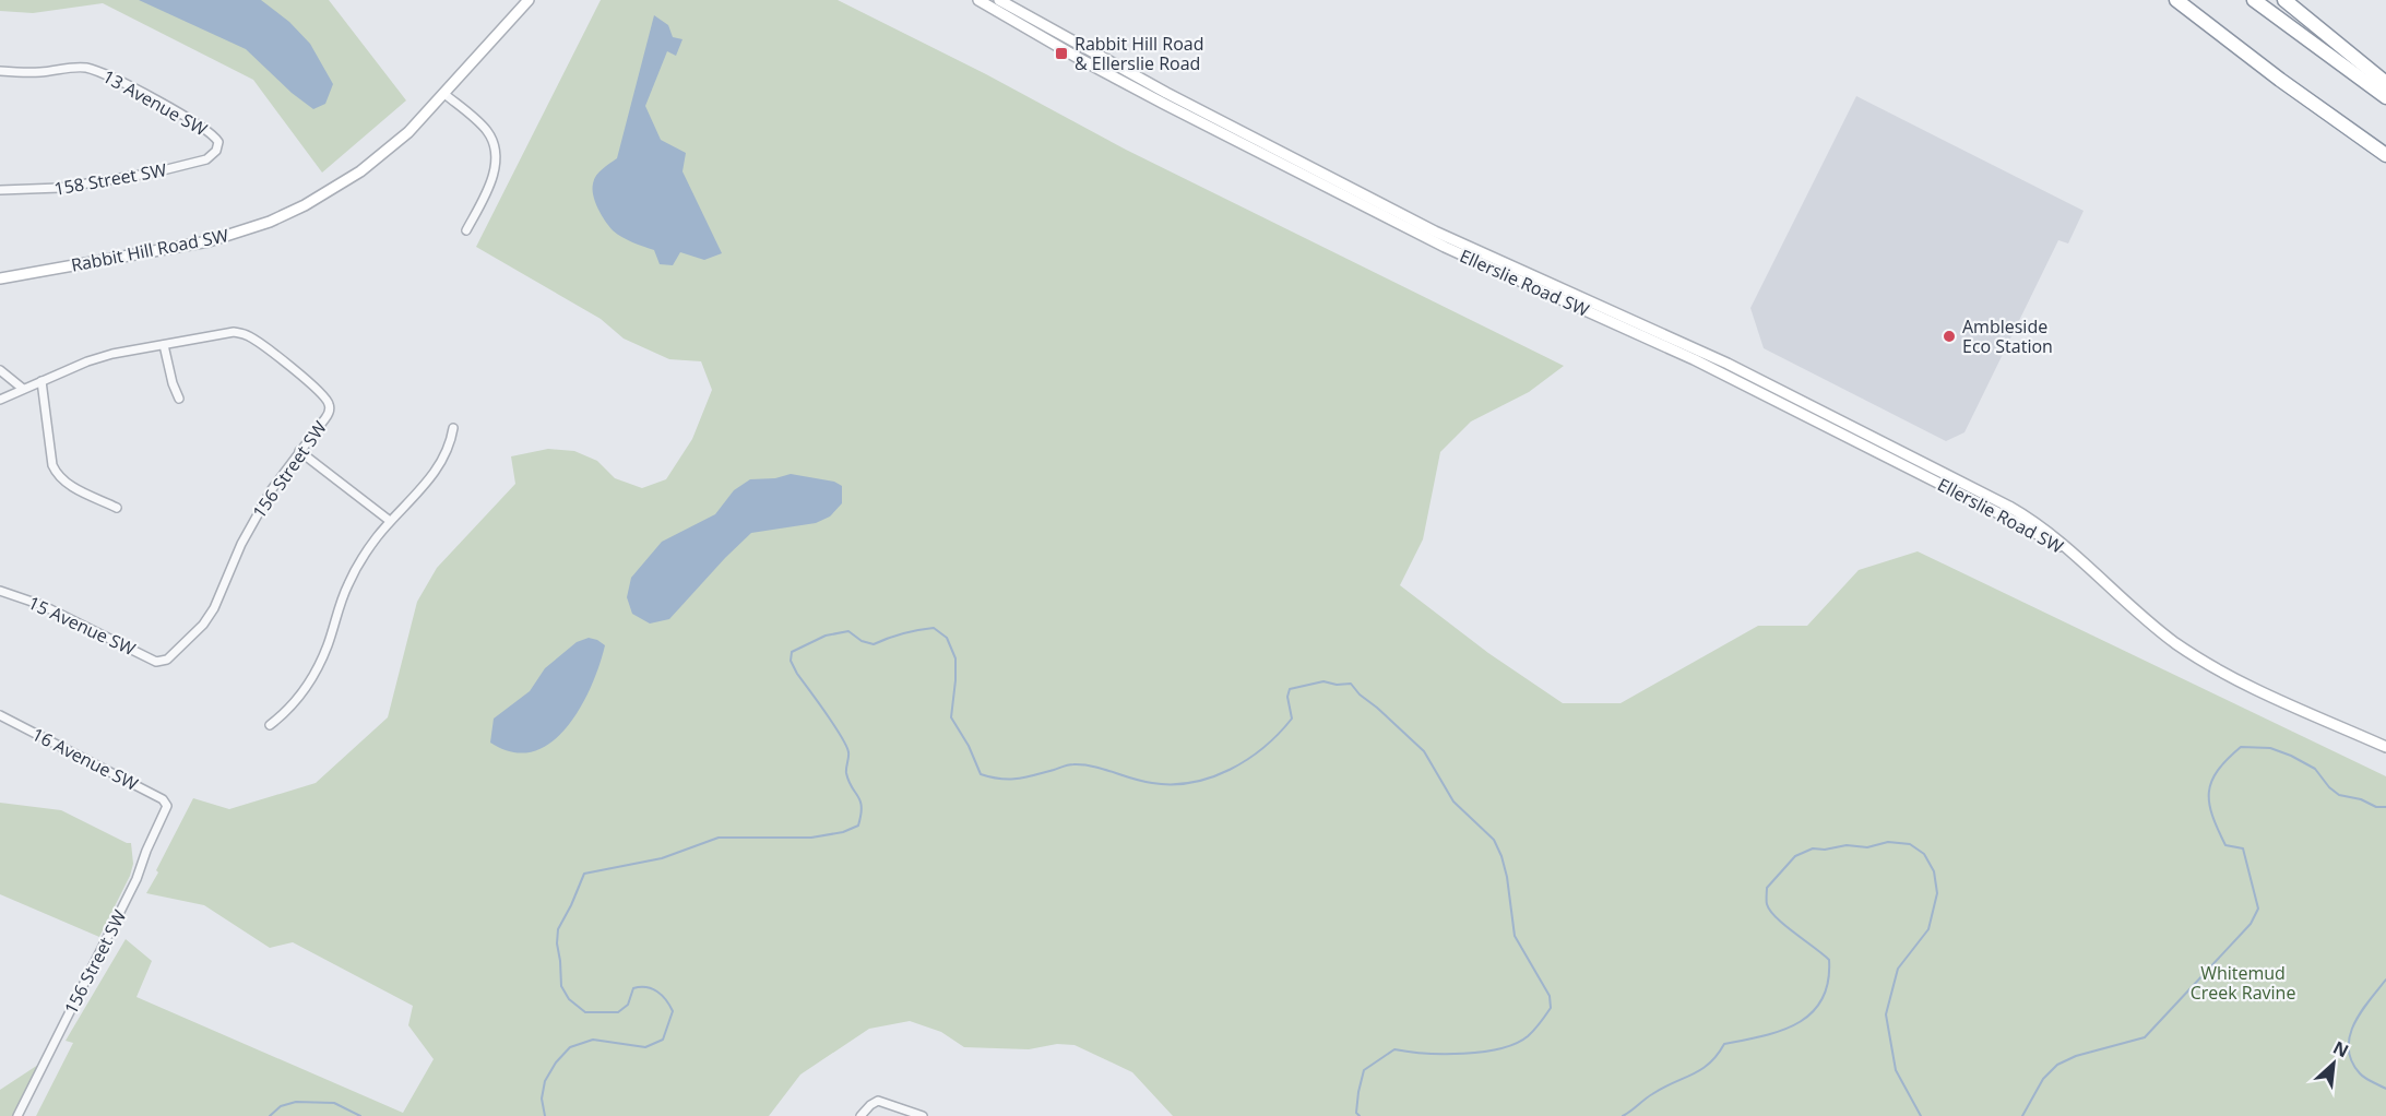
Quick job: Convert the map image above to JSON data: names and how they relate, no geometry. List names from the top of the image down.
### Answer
{
  "streets": {
    "main road": ["Rabbit Hill Road SW", "Ellerslie Road SW"],
    "street": [
      "13 Avenue SW",
      "158 Street SW",
      "156 Street SW",
      "15 Avenue SW",
      "16 Avenue SW"
    ]
  },
  "crossings": [
    ["13 Avenue SW", "158 Street SW"],
    ["156 Street SW", "15 Avenue SW"],
    ["156 Street SW", "16 Avenue SW"]
  ],
  "parks": ["Whitemud Creek Ravine"],
  "places": {
    "transit": ["Rabbit Hill Road & Ellerslie Road"],
    "other": ["Ambleside Eco Station"]
  },
  "north": "top right"
}
